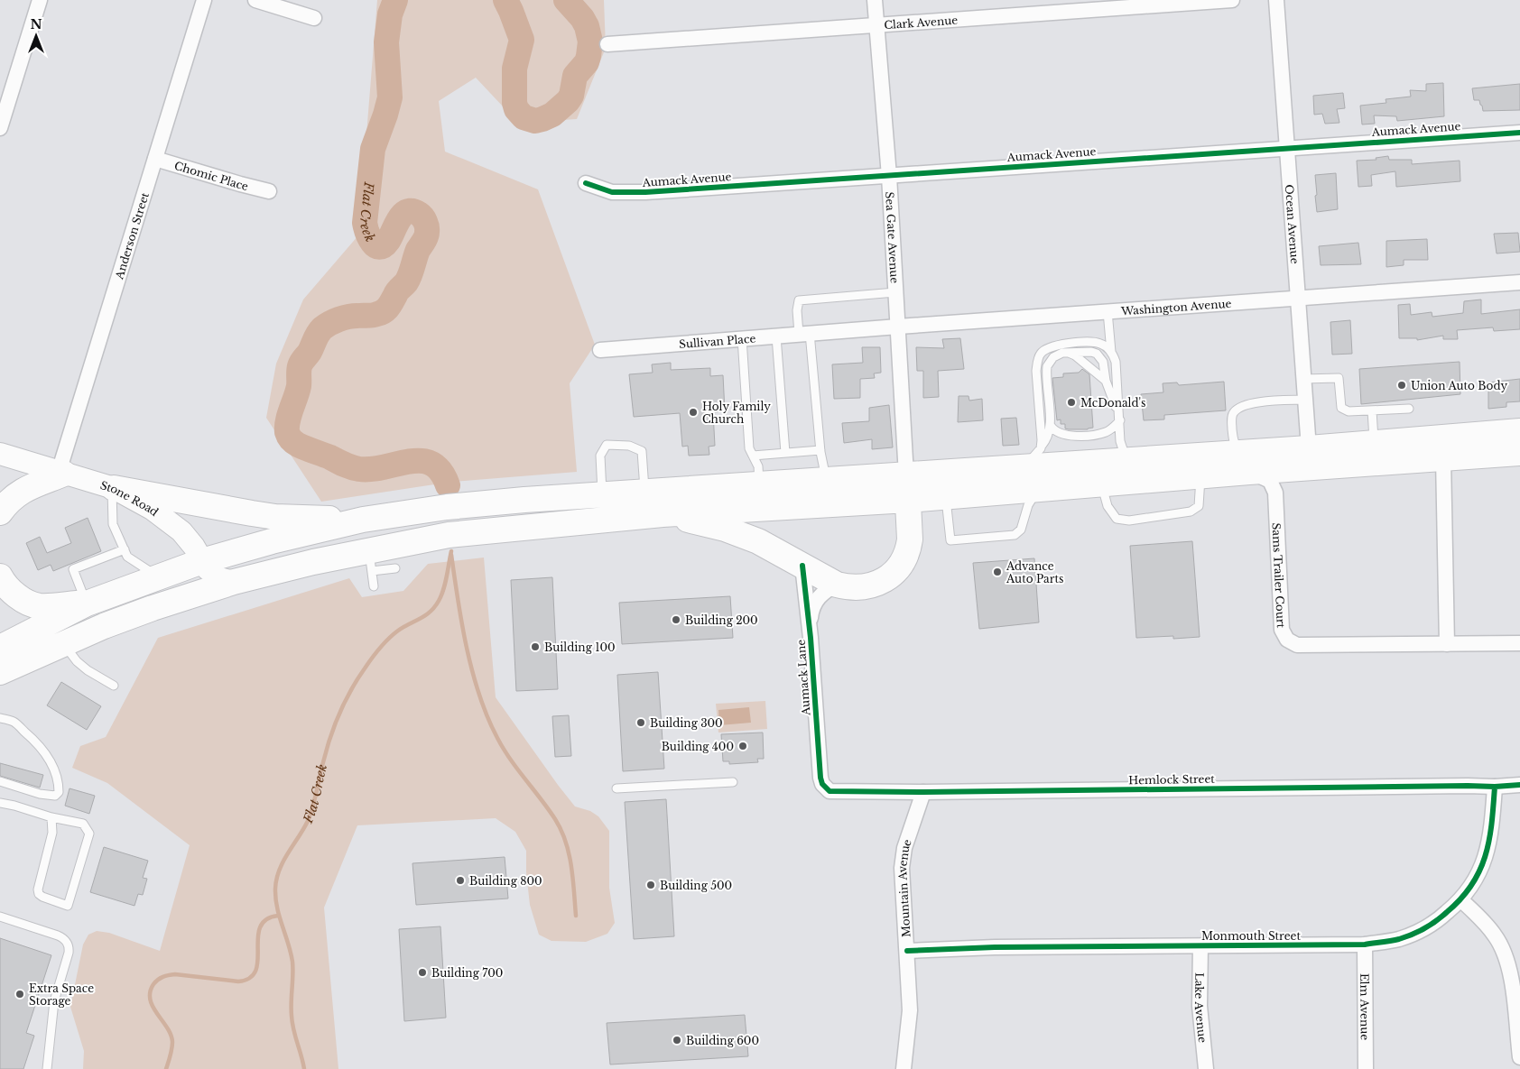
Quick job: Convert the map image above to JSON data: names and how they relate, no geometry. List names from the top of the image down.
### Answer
{
  "streets": {
    "main road": ["Stone Road"],
    "street": [
      "Clark Avenue",
      "Aumack Avenue",
      "Chomic Place",
      "Ocean Avenue",
      "Anderson Street",
      "Sea Gate Avenue",
      "Washington Avenue",
      "Sullivan Place",
      "Sams Trailer Court",
      "Aumack Lane",
      "Hemlock Street",
      "Mountain Avenue",
      "Monmouth Street",
      "Elm Avenue",
      "Lake Avenue"
    ]
  },
  "crossings": [
    ["Clark Avenue", "Sea Gate Avenue"],
    ["Aumack Avenue", "Ocean Avenue"],
    ["Aumack Avenue", "Sea Gate Avenue"],
    ["Chomic Place", "Anderson Street"],
    ["Ocean Avenue", "Washington Avenue"],
    ["Anderson Street", "Stone Road"],
    ["Sea Gate Avenue", "Washington Avenue"],
    ["Washington Avenue", "Sullivan Place"],
    ["Aumack Lane", "Hemlock Street"],
    ["Hemlock Street", "Mountain Avenue"],
    ["Hemlock Street", "Monmouth Street"],
    ["Mountain Avenue", "Monmouth Street"],
    ["Monmouth Street", "Elm Avenue"],
    ["Monmouth Street", "Lake Avenue"]
  ],
  "water": ["Flat Creek"],
  "places": [
    "Union Auto Body",
    "McDonald's",
    "Holy Family Church",
    "Advance Auto Parts",
    "Building 200",
    "Building 100",
    "Building 300",
    "Building 400",
    "Building 800",
    "Building 500",
    "Building 700",
    "Extra Space Storage",
    "Building 600"
  ],
  "north": "top"
}
